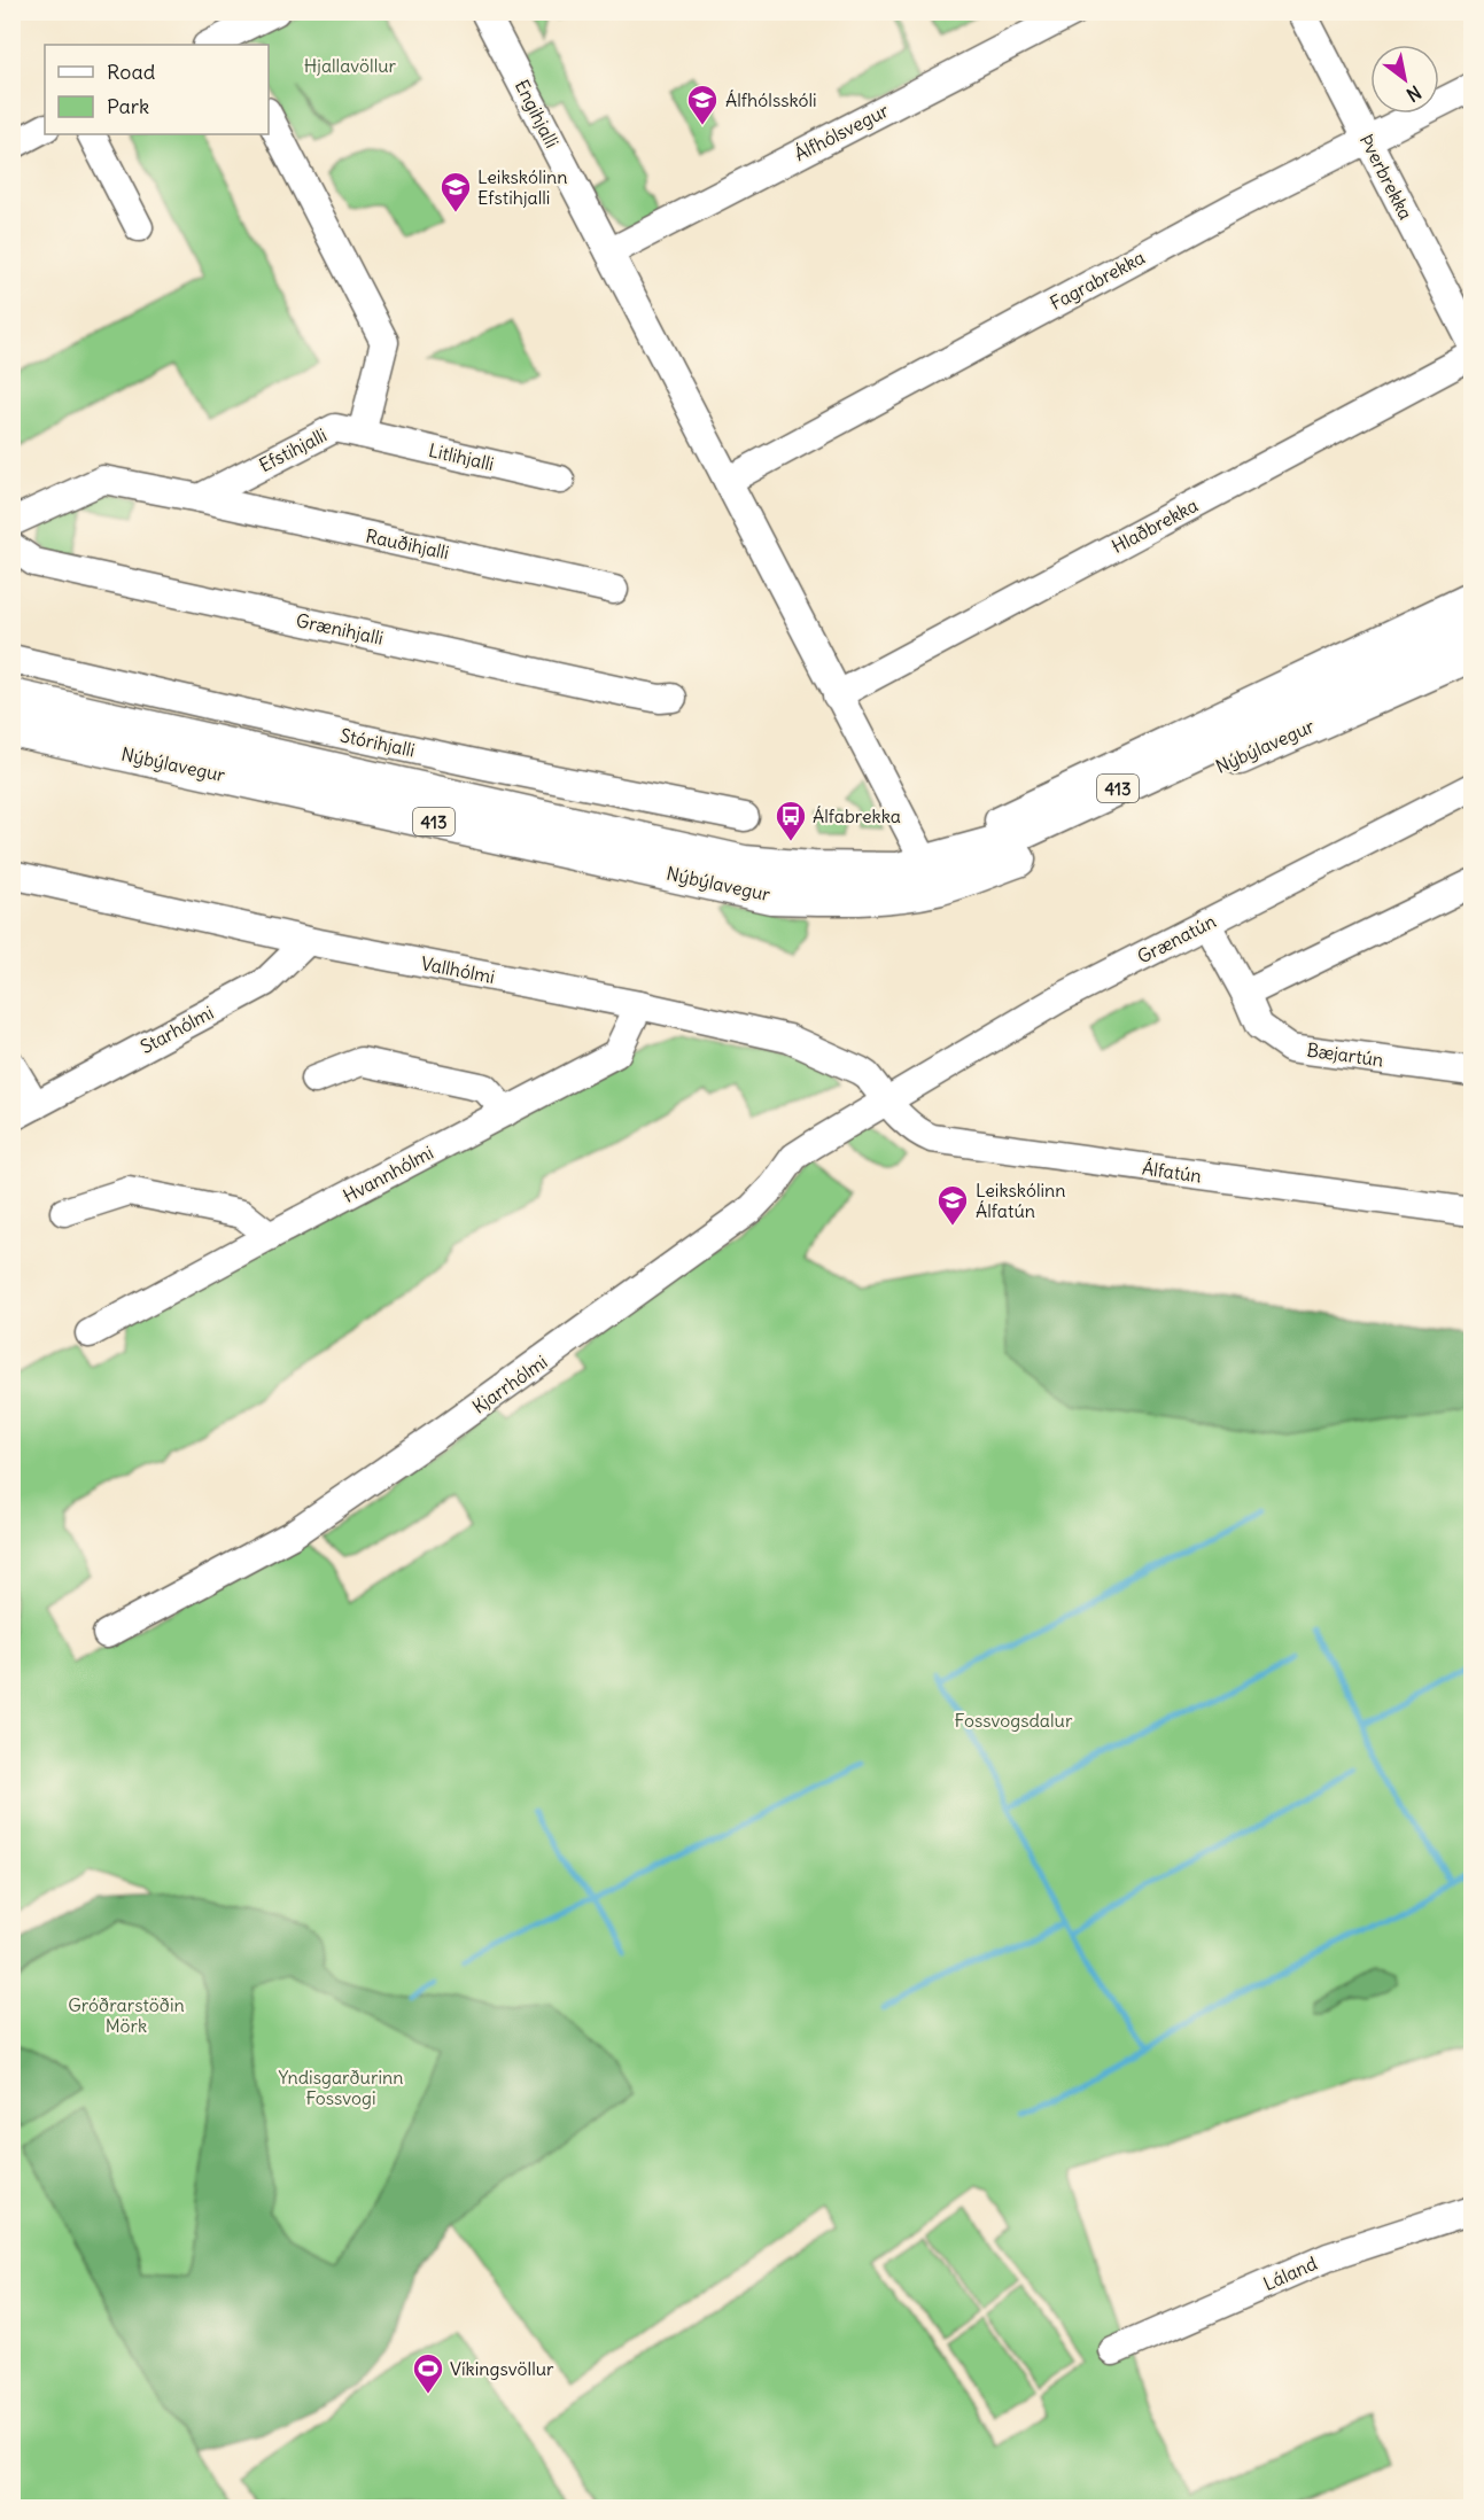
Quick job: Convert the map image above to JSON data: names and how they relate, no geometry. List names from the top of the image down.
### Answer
{
  "streets": {
    "main road": ["Nýbýlavegur", "413"],
    "street": [
      "Engihjalli",
      "Álfhólsvegur",
      "Þverbrekka",
      "Fagrabrekka",
      "Efstihjalli",
      "Litlihjalli",
      "Hlaðbrekka",
      "Rauðihjalli",
      "Grænihjalli",
      "Stórihjalli",
      "Grænatún",
      "Vallhólmi",
      "Starhólmi",
      "Bæjartún",
      "Álfatún",
      "Hvannhólmi",
      "Kjarrhólmi",
      "Láland"
    ]
  },
  "crossings": [
    ["Engihjalli", "Álfhólsvegur"],
    ["Þverbrekka", "Fagrabrekka"],
    ["Efstihjalli", "Litlihjalli"],
    ["Efstihjalli", "Rauðihjalli"],
    ["Grænatún", "Vallhólmi"],
    ["Grænatún", "Bæjartún"],
    ["Grænatún", "Álfatún"],
    ["Grænatún", "Kjarrhólmi"],
    ["Vallhólmi", "Starhólmi"],
    ["Vallhólmi", "Álfatún"],
    ["Vallhólmi", "Hvannhólmi"],
    ["Vallhólmi", "Kjarrhólmi"],
    ["Álfatún", "Kjarrhólmi"]
  ],
  "parks": [
    "Hjallavöllur",
    "Fossvogsdalur",
    "Gróðrarstöðin Mörk",
    "Yndisgarðurinn Fossvogi"
  ],
  "places": {
    "school or university": ["Álfhólsskóli", "Leikskólinn Efstihjalli", "Leikskólinn Álfatún"],
    "bus stop": ["Álfabrekka"],
    "sports": ["Víkingsvöllur"]
  },
  "legend": ["Road", "Park"],
  "north": "bottom right"
}
